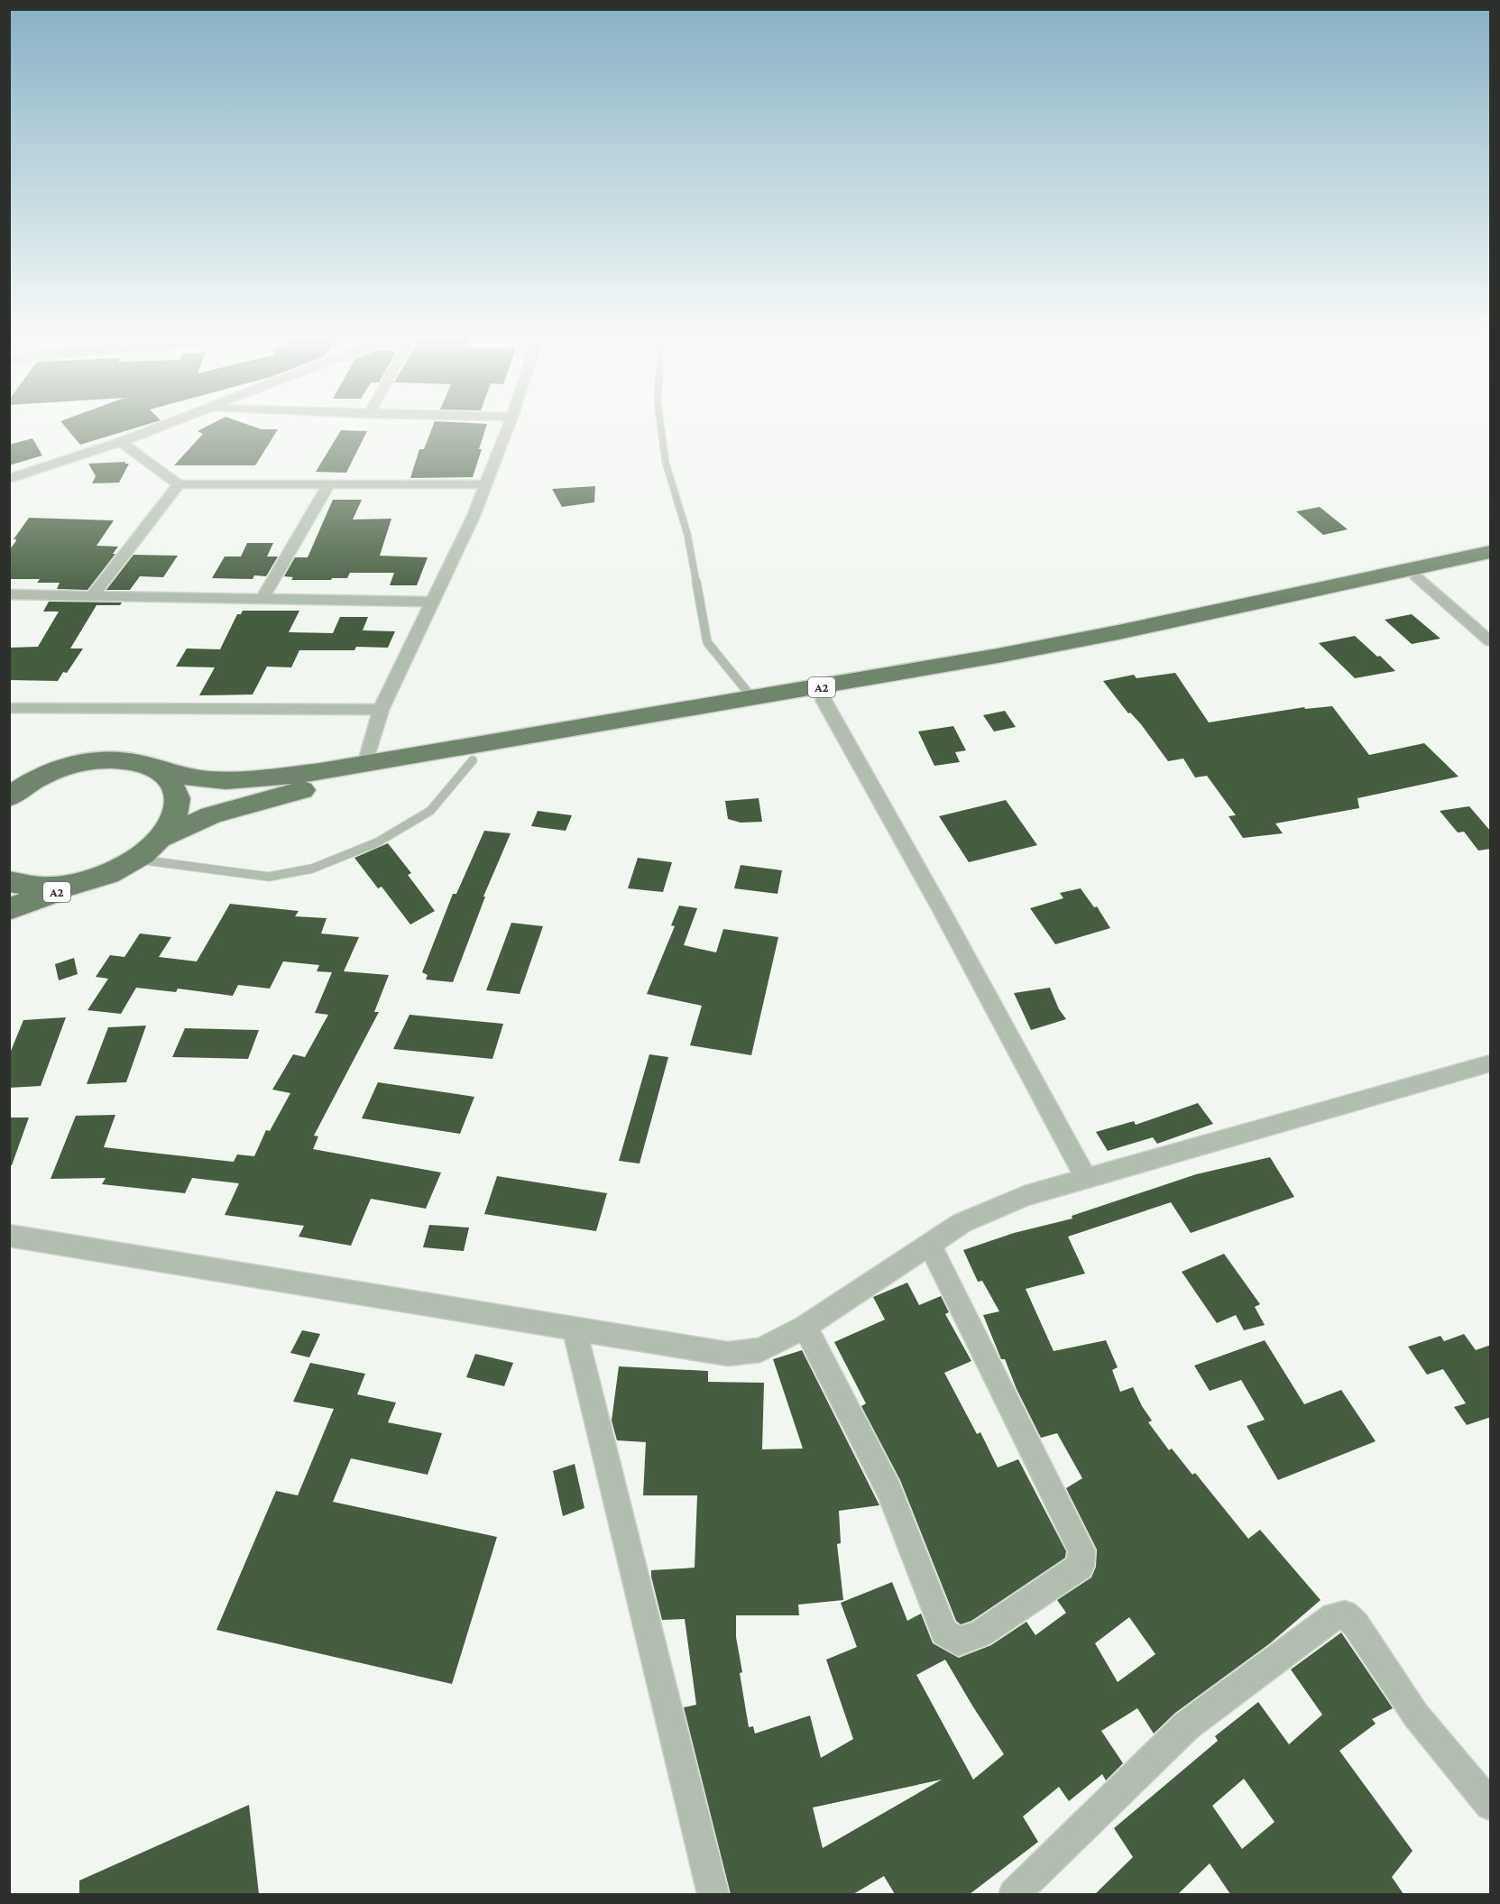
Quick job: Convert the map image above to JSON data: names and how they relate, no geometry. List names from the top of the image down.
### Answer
{
  "streets": {
    "highway": ["A2"]
  }
}
